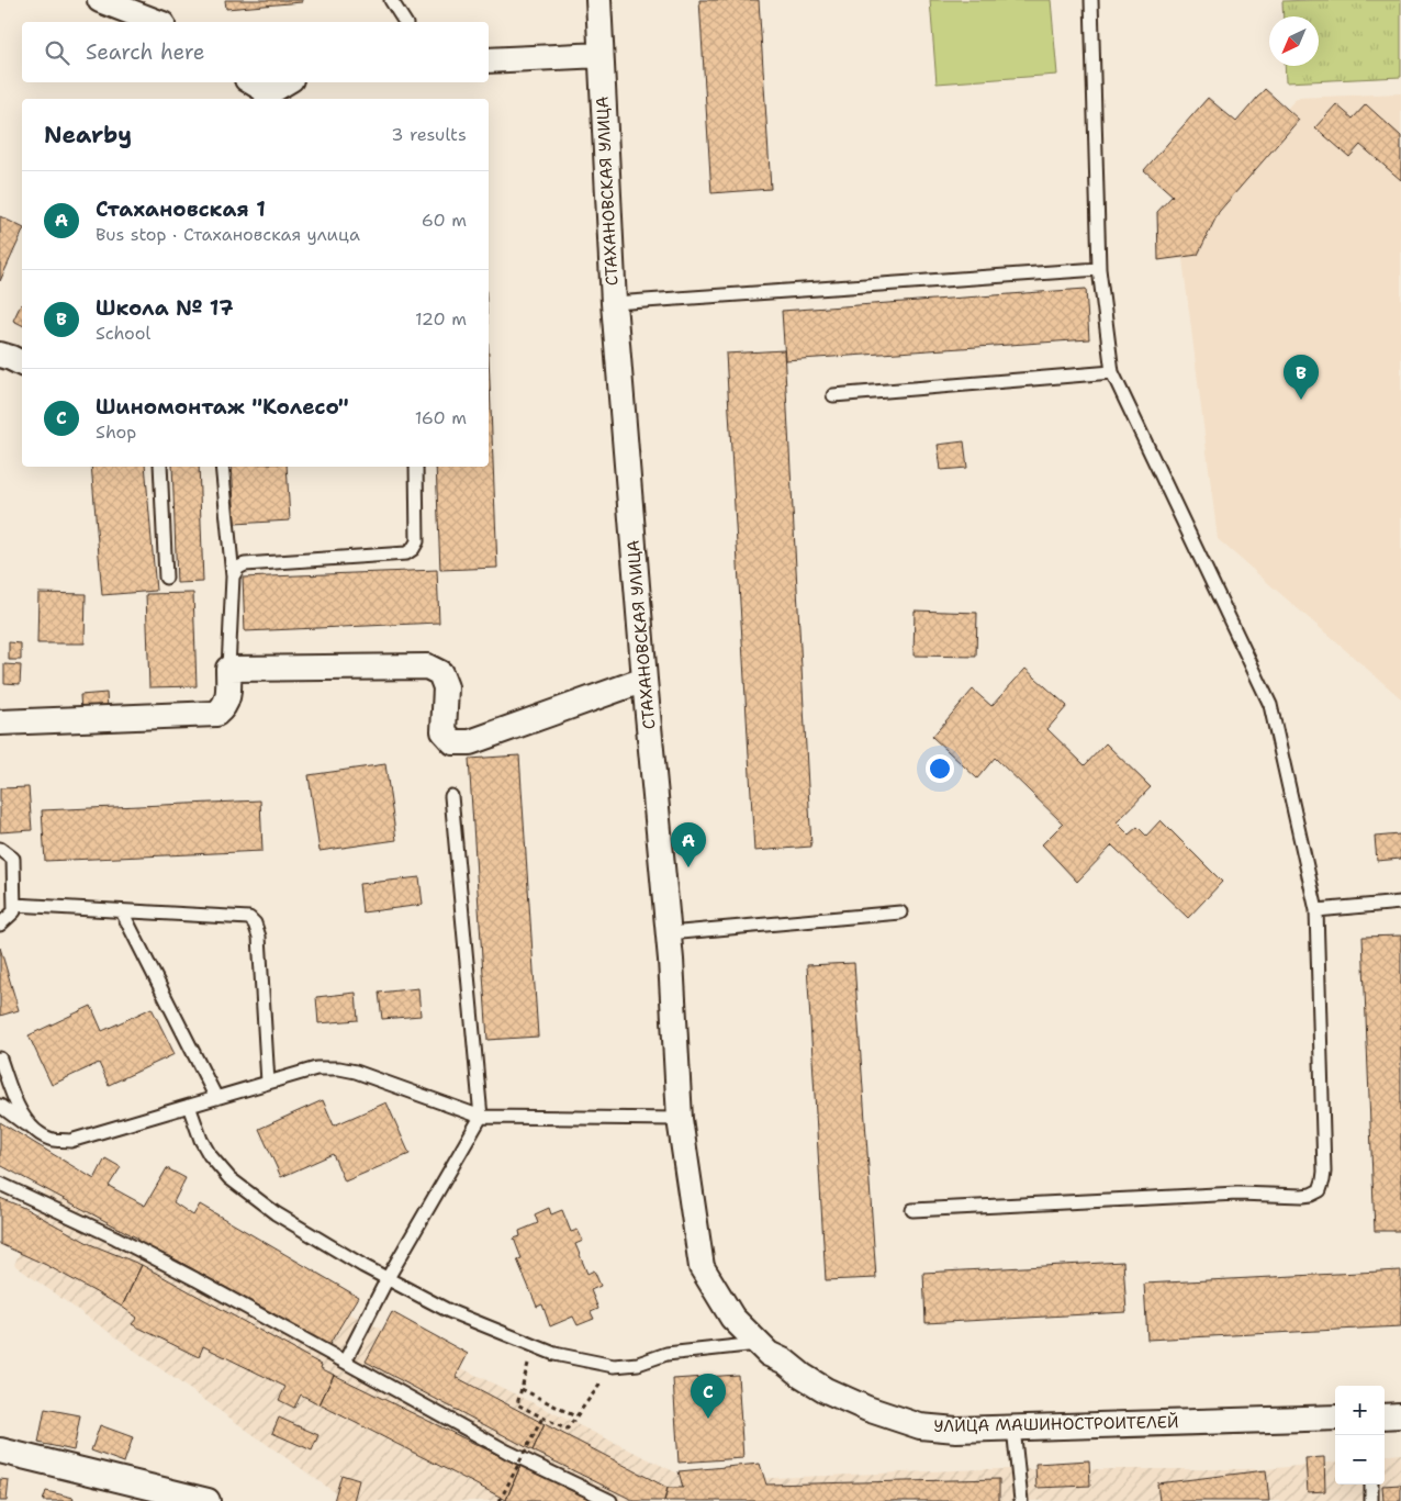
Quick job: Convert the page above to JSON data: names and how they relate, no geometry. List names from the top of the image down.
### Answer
{
  "streets": {
    "street": ["СТАХАНОВСКАЯ УЛИЦА", "УЛИЦА МАШИНОСТРОИТЕЛЕЙ"]
  },
  "crossings": [
    ["СТАХАНОВСКАЯ УЛИЦА", "УЛИЦА МАШИНОСТРОИТЕЛЕЙ"]
  ],
  "north": "bottom left",
  "page": {
    "search": "Search here",
    "heading": ["Nearby", "3 results"],
    "list": [
      {
        "mark": "A",
        "name": "Стахановская 1",
        "note": "Bus stop · Стахановская улица",
        "value": "60 m"
      },
      {
        "mark": "B",
        "name": "Школа № 17",
        "note": "School",
        "value": "120 m"
      },
      {
        "mark": "C",
        "name": "Шиномонтаж \"Колесо\"",
        "note": "Shop",
        "value": "160 m"
      }
    ],
    "pins": ["B", "A", "C"],
    "map_buttons": ["+", "−"]
  }
}
